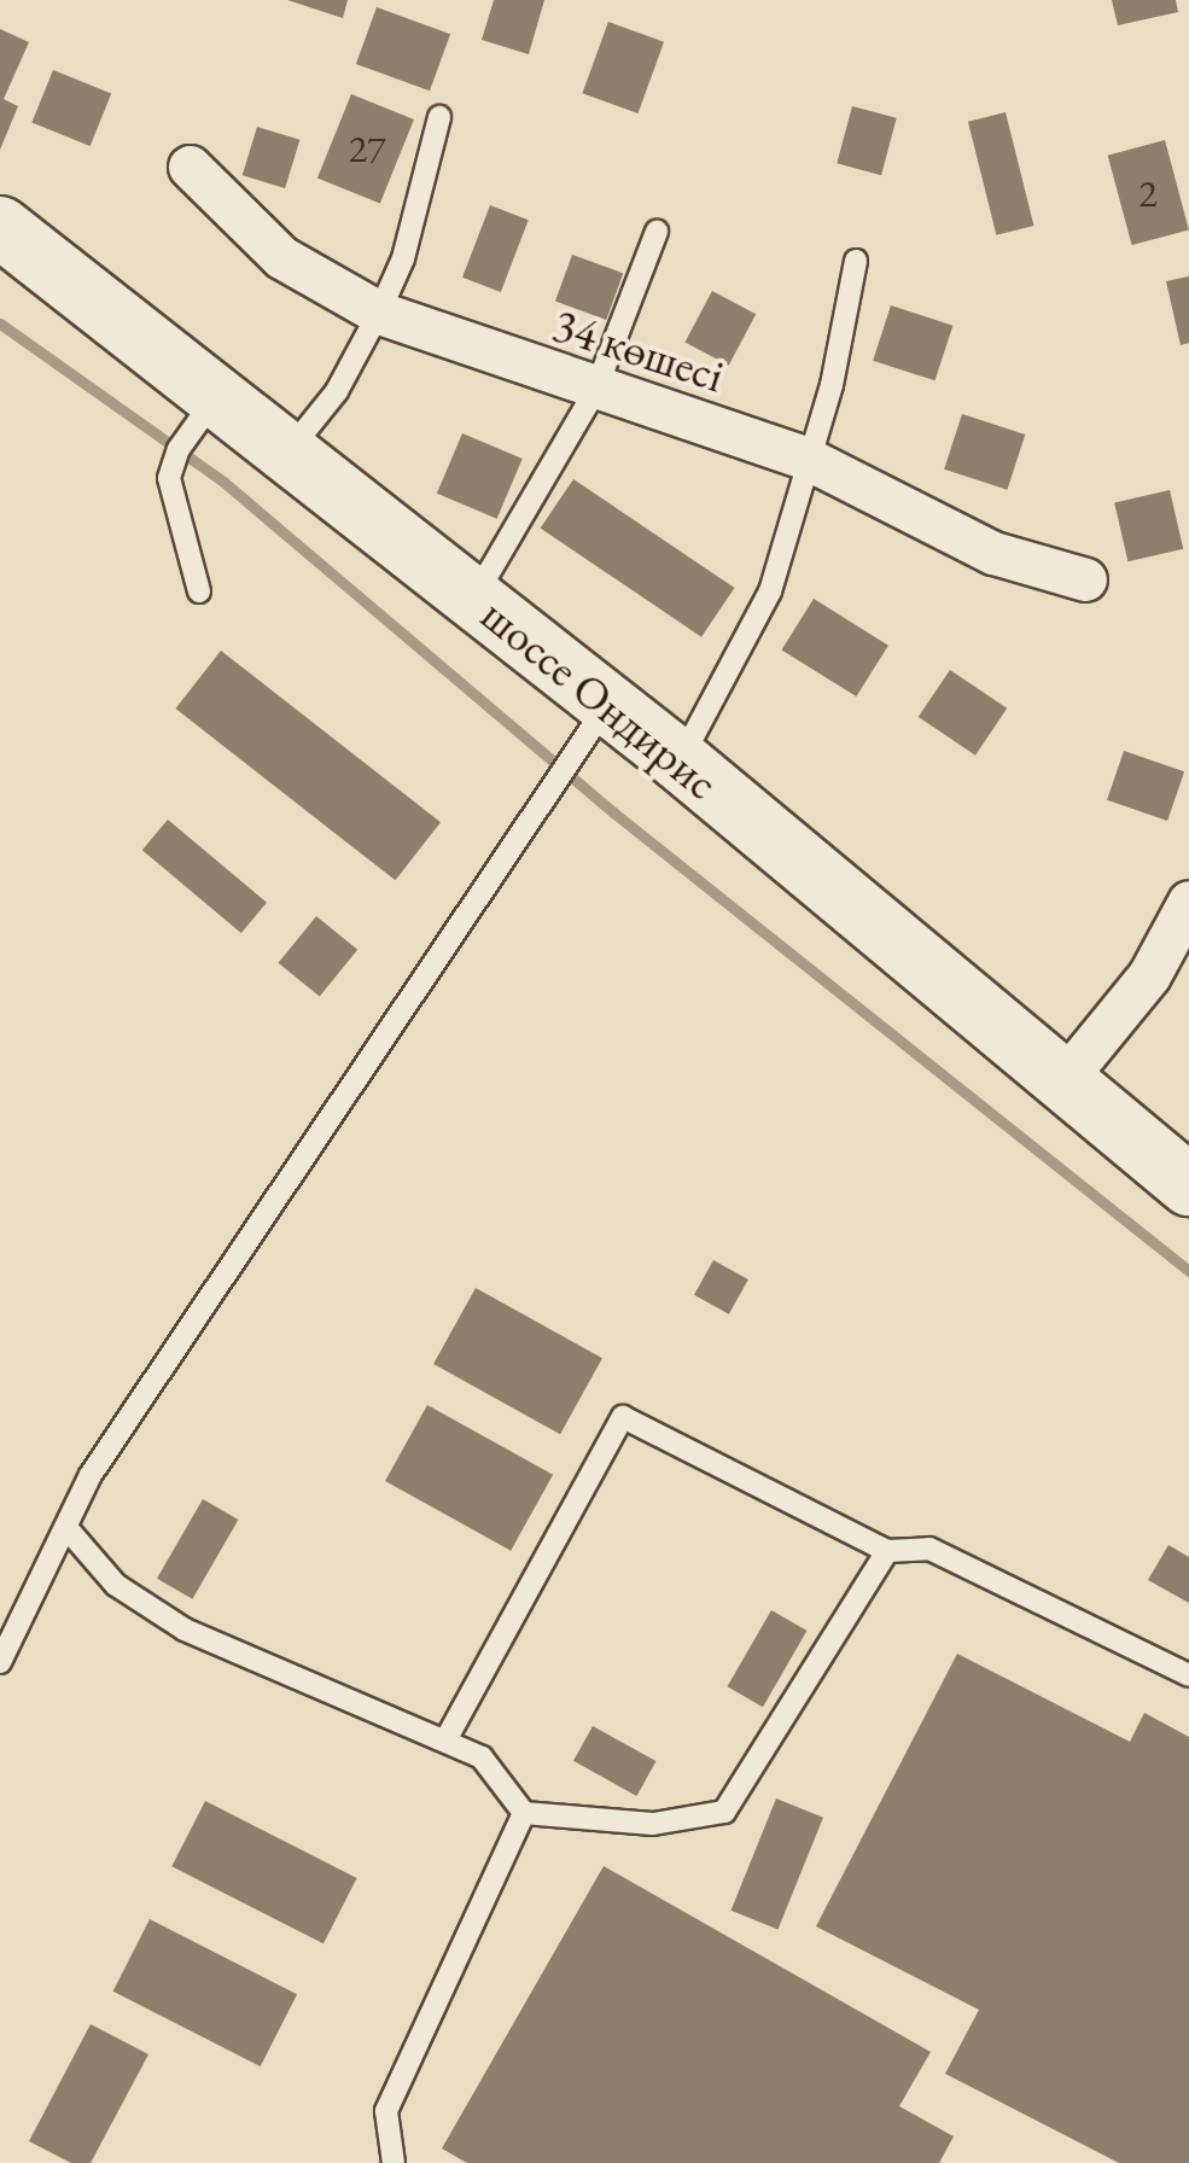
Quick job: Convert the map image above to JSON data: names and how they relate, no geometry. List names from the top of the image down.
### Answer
{
  "streets": {
    "main road": ["шоссе Ондирис"],
    "street": ["34 көшесі"]
  },
  "house_numbers": ["27", "2"]
}
